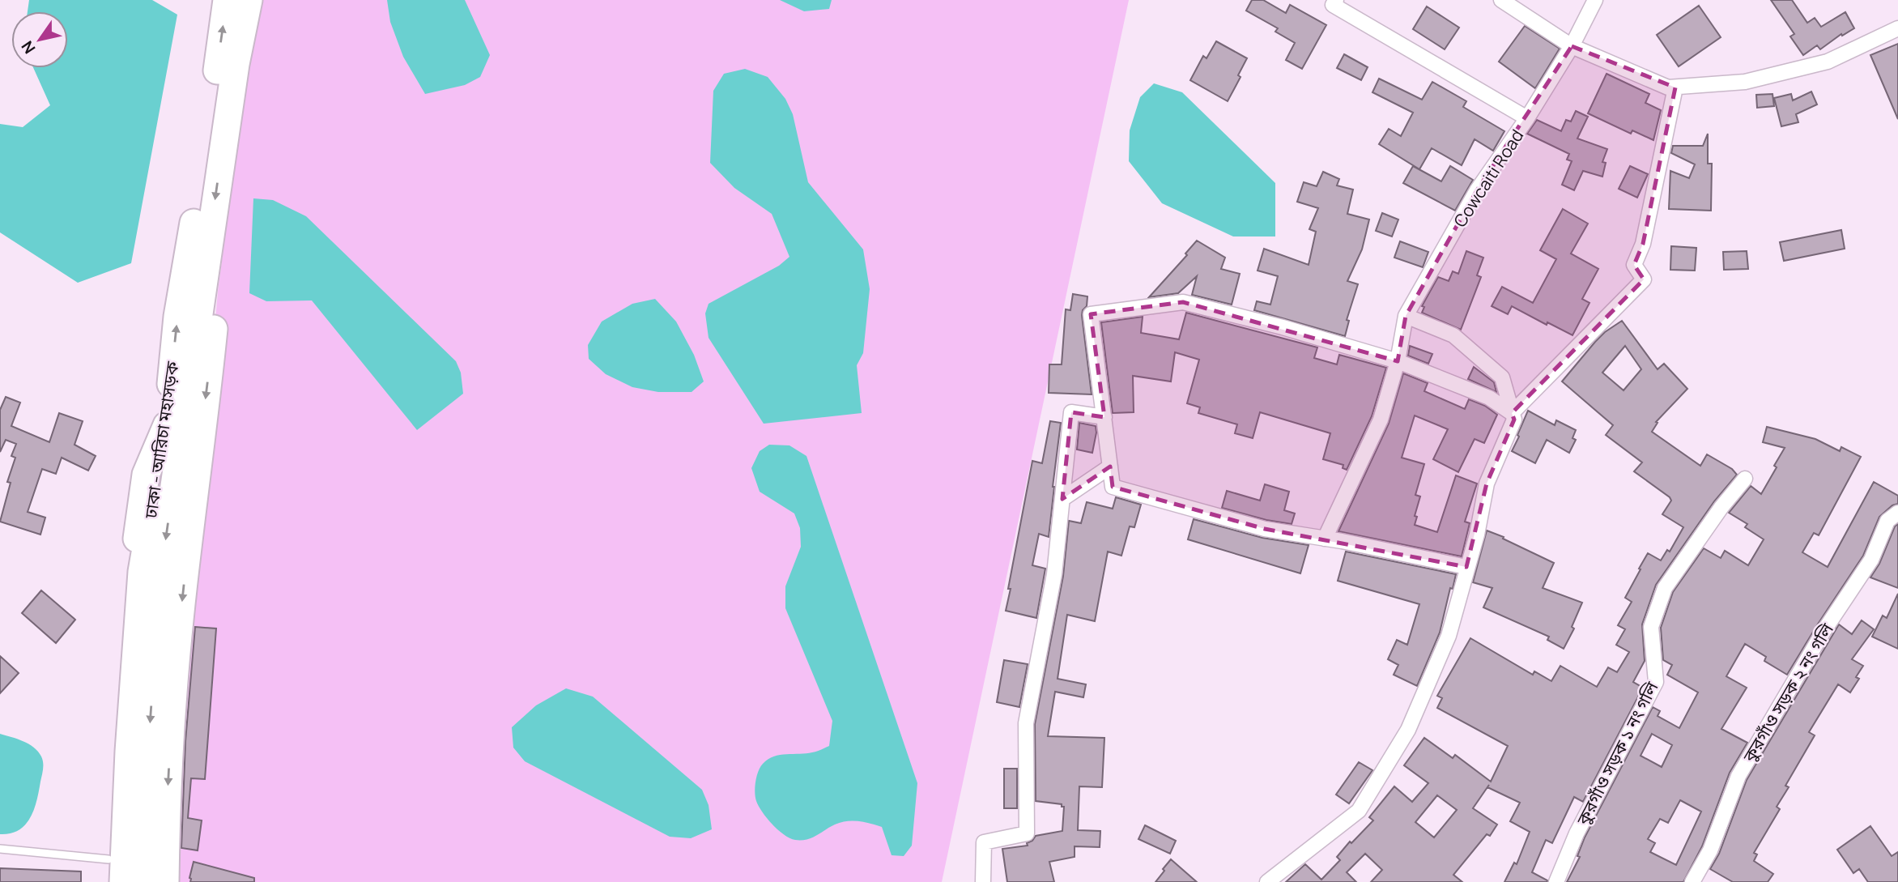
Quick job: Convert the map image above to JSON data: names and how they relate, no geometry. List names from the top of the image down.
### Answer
{
  "streets": {
    "highway": ["ঢাকা - আরিচা মহাসড়ক"],
    "street": ["Cowcaiti Road", "কুরগাঁও সড়ক ২ নং গলি", "কুরগাঁও সড়ক ১ নং গলি"]
  },
  "north": "bottom left"
}
